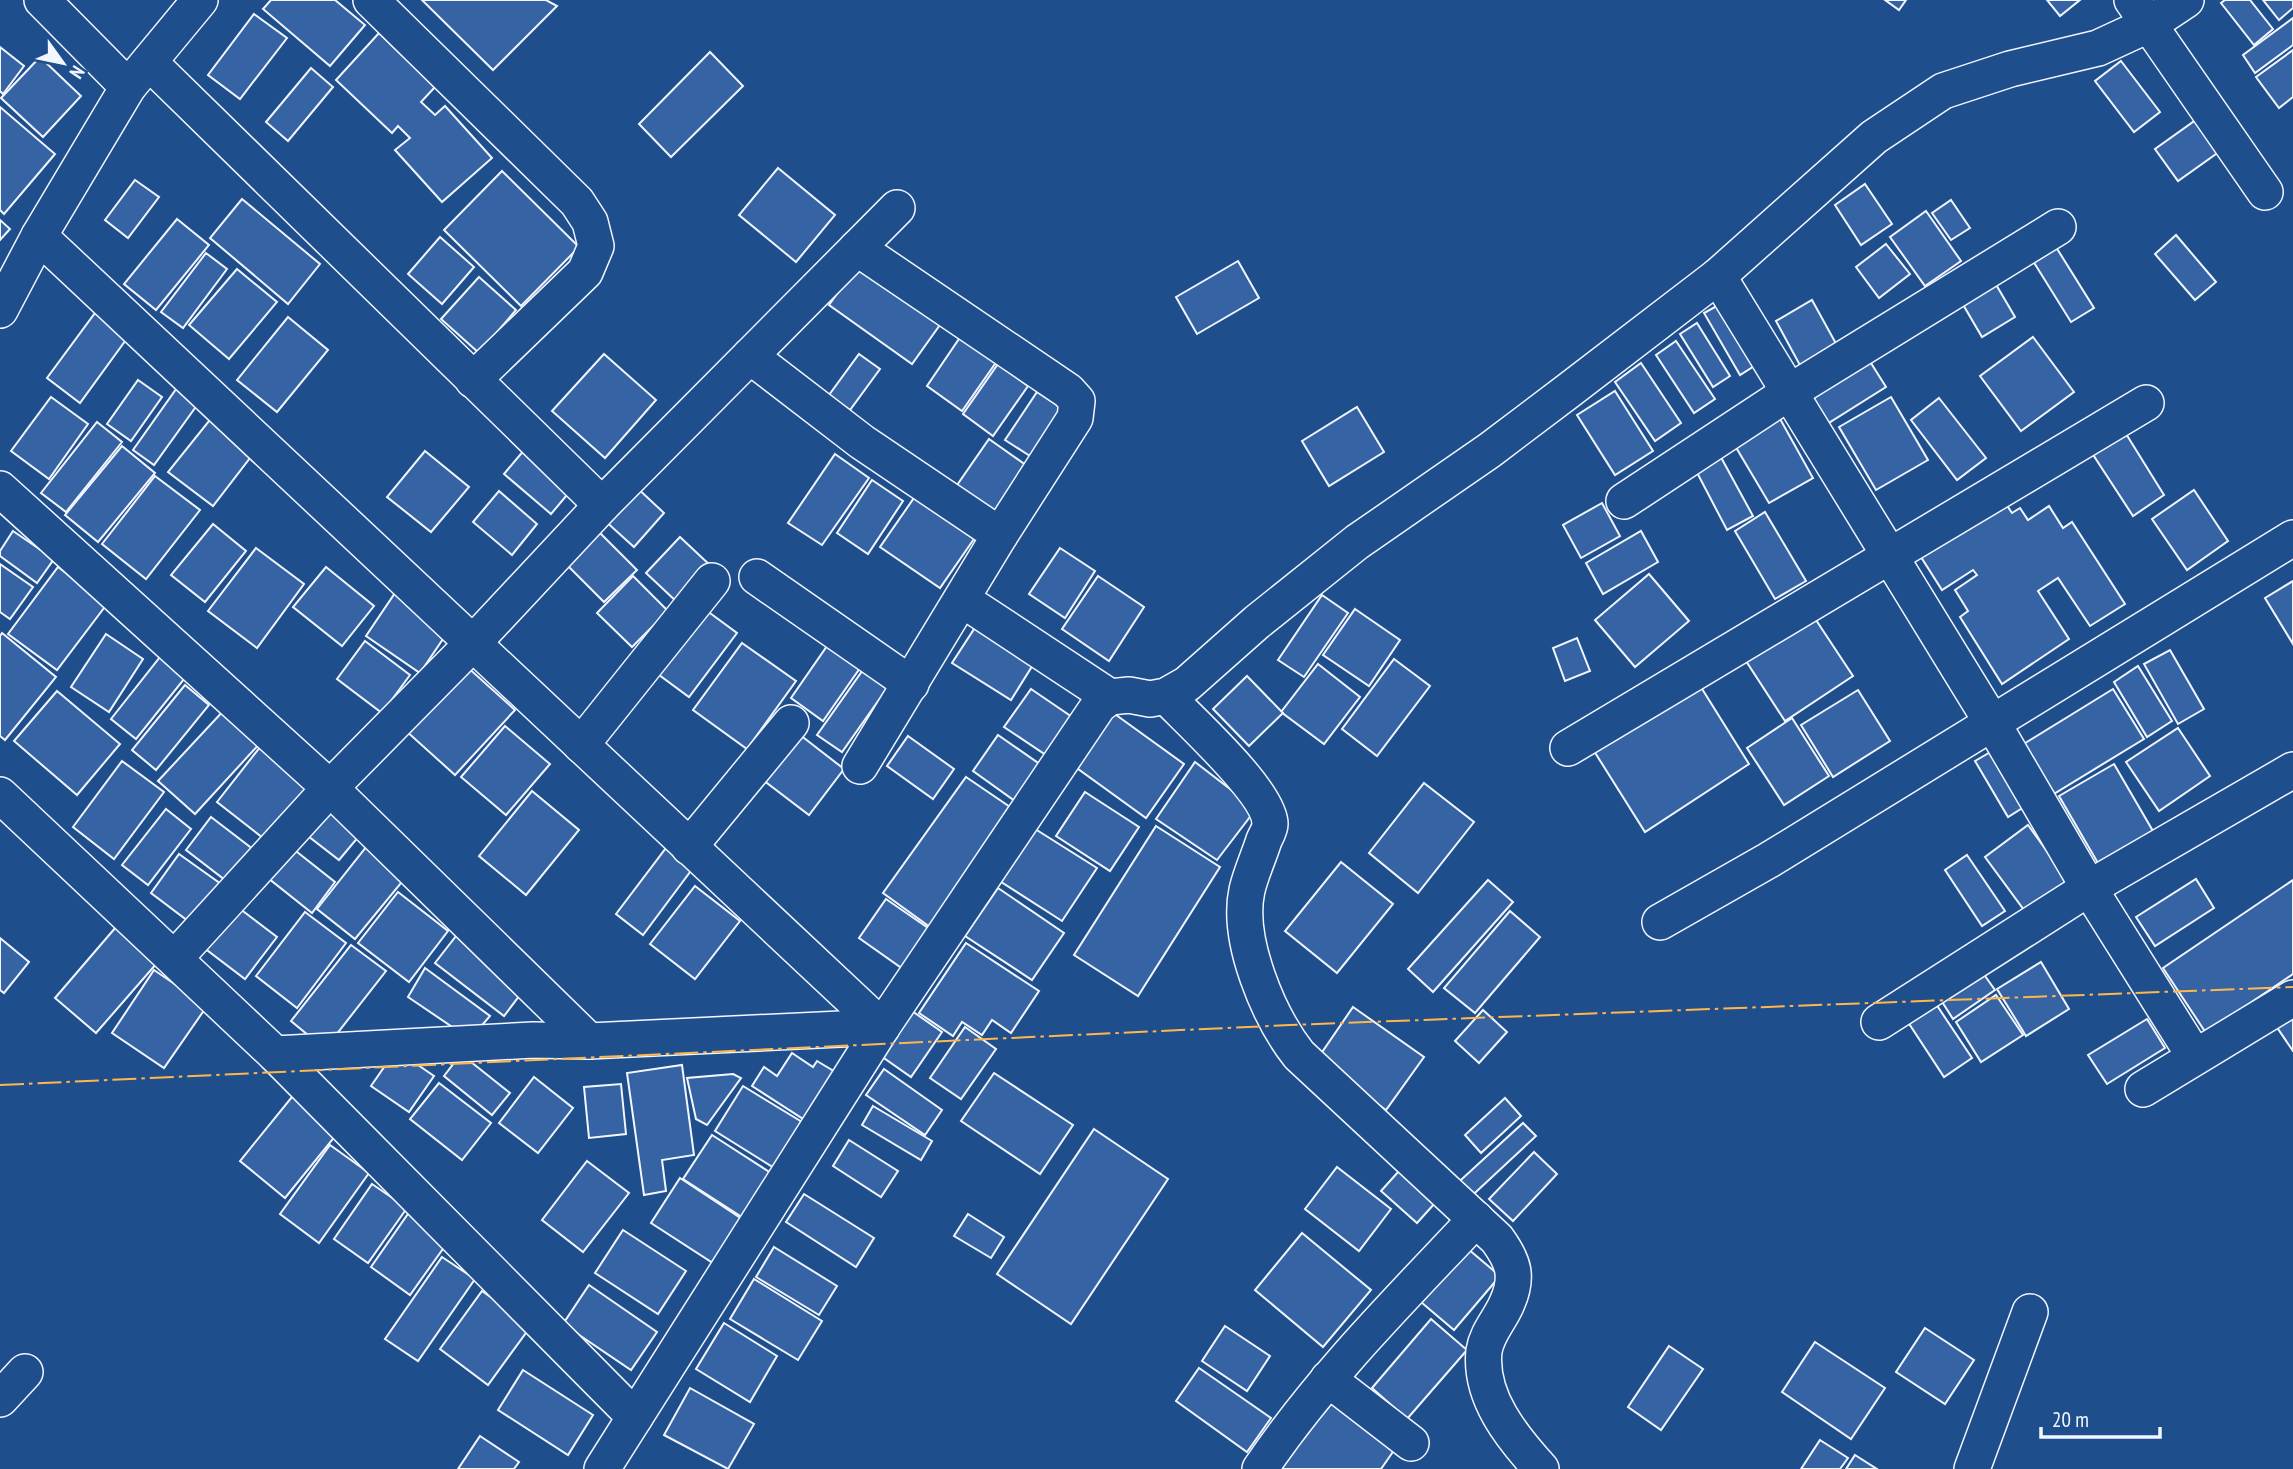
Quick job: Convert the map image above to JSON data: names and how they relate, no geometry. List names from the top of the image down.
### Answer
{
  "scale_bar": "20 m",
  "north": "bottom right"
}
